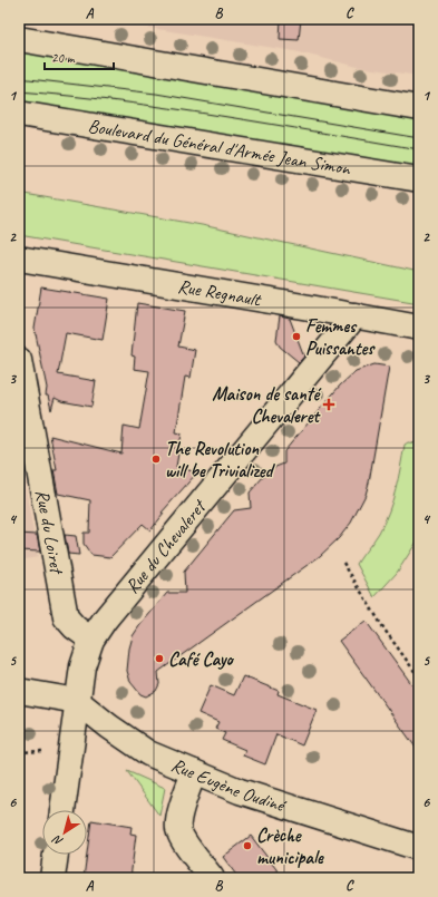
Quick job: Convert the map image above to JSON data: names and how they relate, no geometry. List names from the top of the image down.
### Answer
{
  "streets": {
    "street": [
      "Boulevard du Général d'Armée Jean Simon",
      "Rue Regnault",
      "Rue du Loiret",
      "Rue du Chevaleret",
      "Rue Eugène Oudiné"
    ]
  },
  "crossings": [
    ["Rue Regnault", "Rue du Chevaleret"],
    ["Rue du Loiret", "Rue du Chevaleret"],
    ["Rue du Chevaleret", "Rue Eugène Oudiné"]
  ],
  "places": {
    "other": [
      "Femmes Puissantes",
      "The Revolution will be Trivialized",
      "Café Cayo",
      "Crèche municipale"
    ],
    "health": ["Maison de santé Chevaleret"]
  },
  "scale_bar": "20 m",
  "north": "bottom left",
  "grid": {
    "columns": ["A", "B", "C"],
    "rows": [
      "1",
      "2",
      "3",
      "4",
      "5",
      "6"
    ]
  }
}
